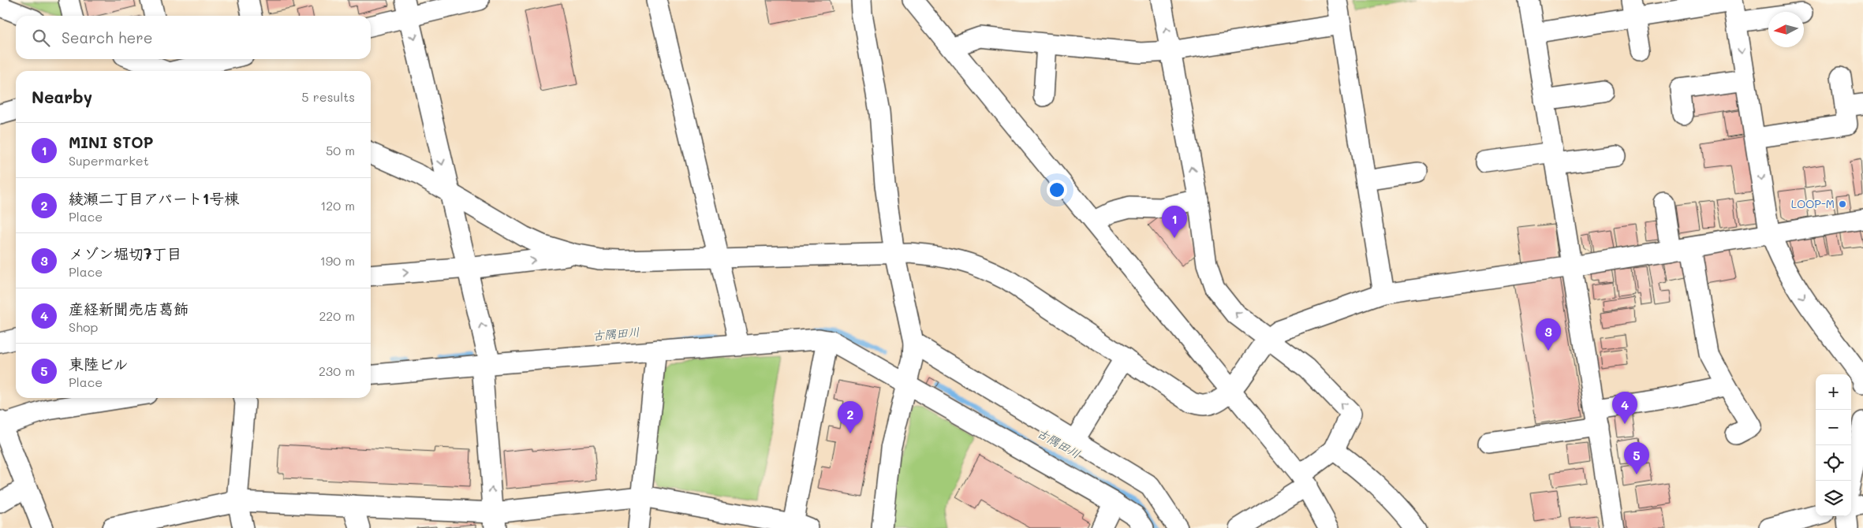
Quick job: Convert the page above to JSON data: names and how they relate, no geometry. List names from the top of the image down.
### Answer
{
  "water": ["古隅田川"],
  "places": ["LOOP-M"],
  "north": "left",
  "page": {
    "search": "Search here",
    "heading": ["Nearby", "5 results"],
    "list": [
      {
        "mark": "1",
        "name": "MINI STOP",
        "note": "Supermarket",
        "value": "50 m"
      },
      {
        "mark": "2",
        "name": "綾瀬二丁目アパート1号棟",
        "note": "Place",
        "value": "120 m"
      },
      {
        "mark": "3",
        "name": "メゾン堀切7丁目",
        "note": "Place",
        "value": "190 m"
      },
      {
        "mark": "4",
        "name": "産経新聞売店葛飾",
        "note": "Shop",
        "value": "220 m"
      },
      {
        "mark": "5",
        "name": "東陸ビル",
        "note": "Place",
        "value": "230 m"
      }
    ],
    "pins": [
      "1",
      "3",
      "4",
      "2",
      "5"
    ],
    "map_buttons": ["+", "−"]
  }
}
